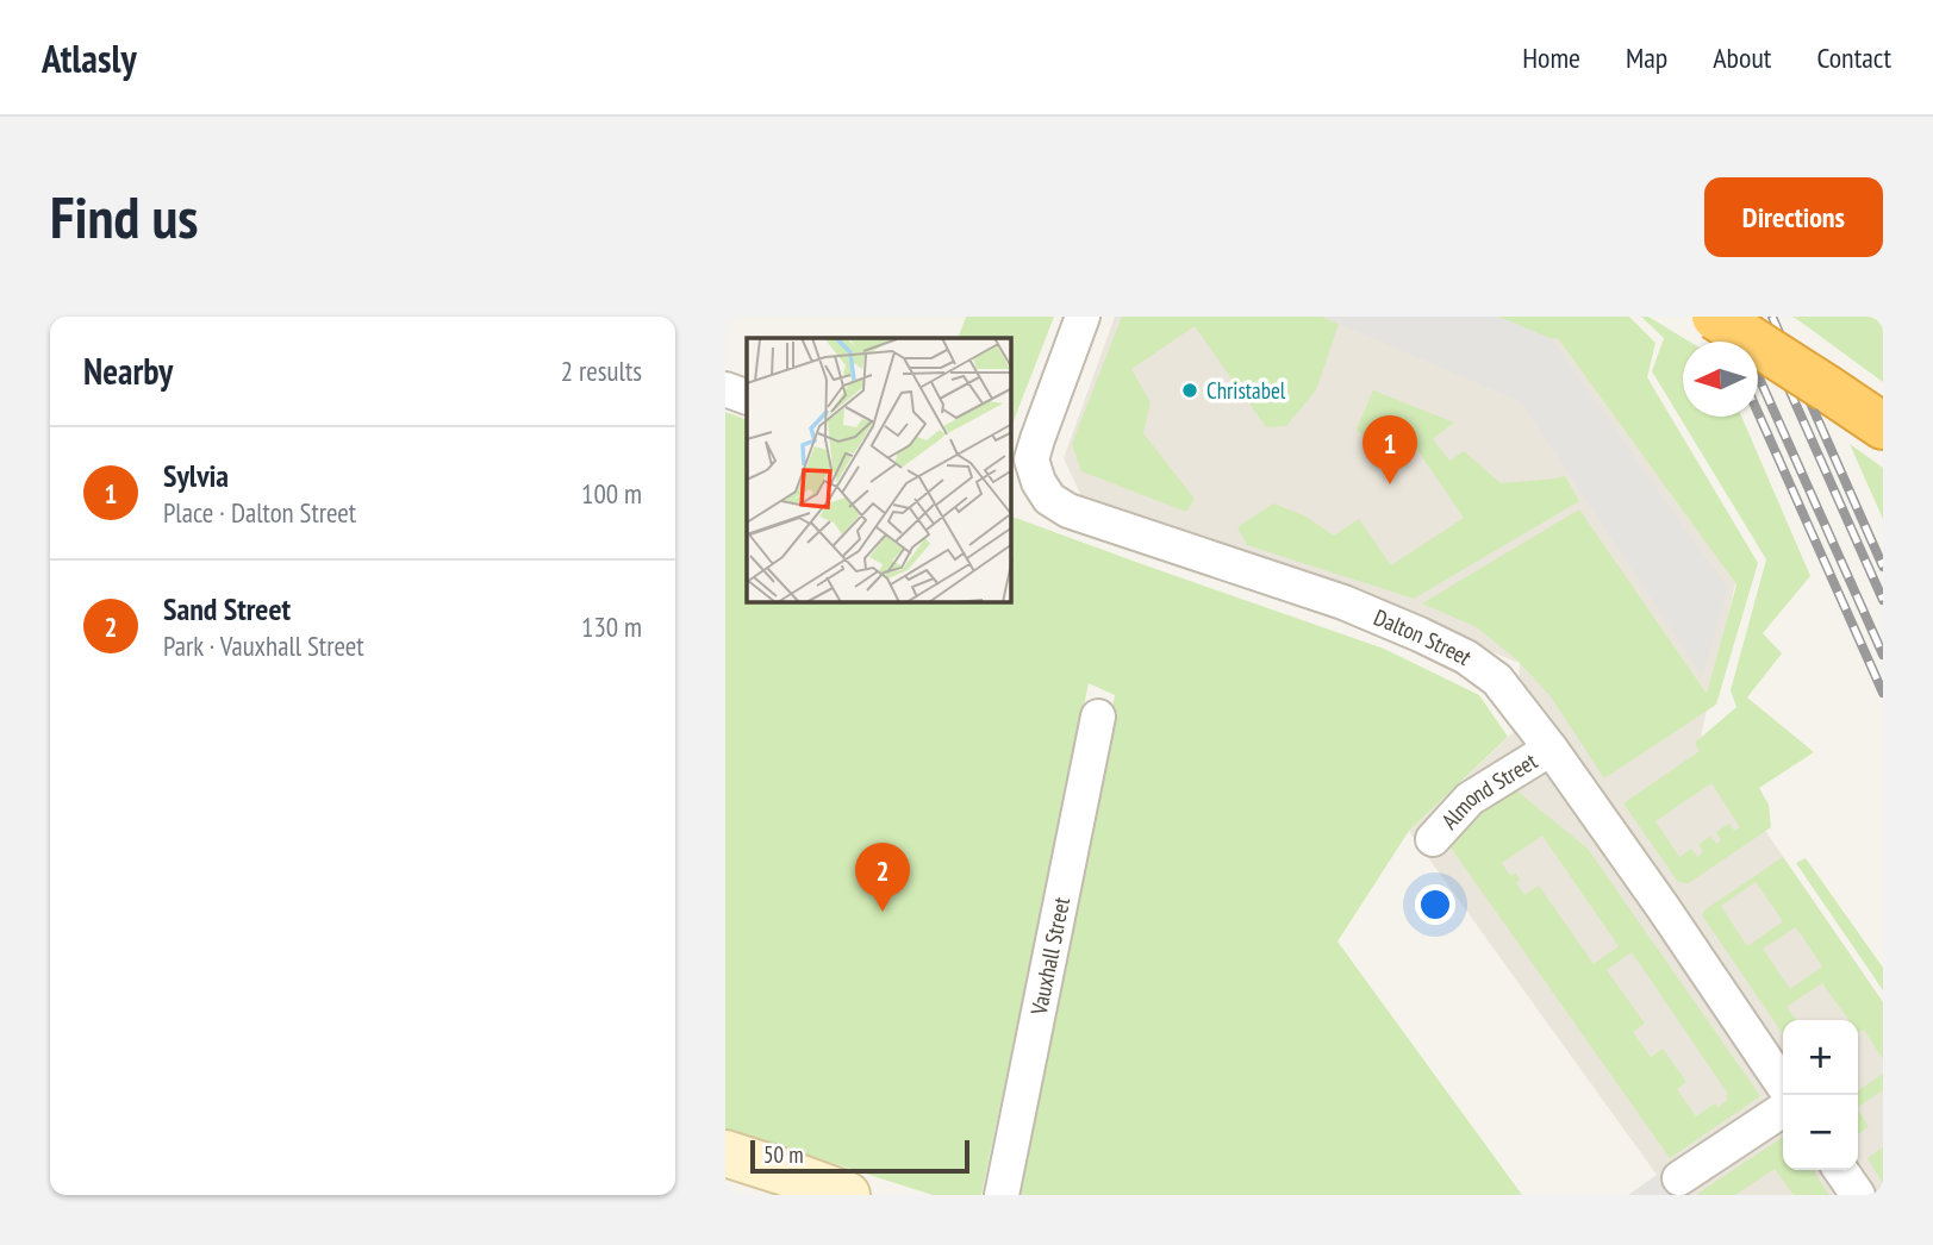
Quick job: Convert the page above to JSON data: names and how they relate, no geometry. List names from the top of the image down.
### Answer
{
  "streets": {
    "street": ["Dalton Street", "Almond Street", "Vauxhall Street"]
  },
  "crossings": [
    ["Dalton Street", "Almond Street"]
  ],
  "places": ["Christabel"],
  "scale_bar": "50 m",
  "north": "left",
  "page": {
    "header": "Atlasly",
    "nav": [
      "Home",
      "Map",
      "About",
      "Contact"
    ],
    "buttons": "Directions",
    "title": "Find us",
    "heading": ["Nearby", "2 results"],
    "pins": ["1", "2"],
    "list": [
      {
        "mark": "1",
        "name": "Sylvia",
        "note": "Place · Dalton Street",
        "value": "100 m"
      },
      {
        "mark": "2",
        "name": "Sand Street",
        "note": "Park · Vauxhall Street",
        "value": "130 m"
      }
    ],
    "map_buttons": ["+", "−"],
    "scale": "50 m"
  }
}
